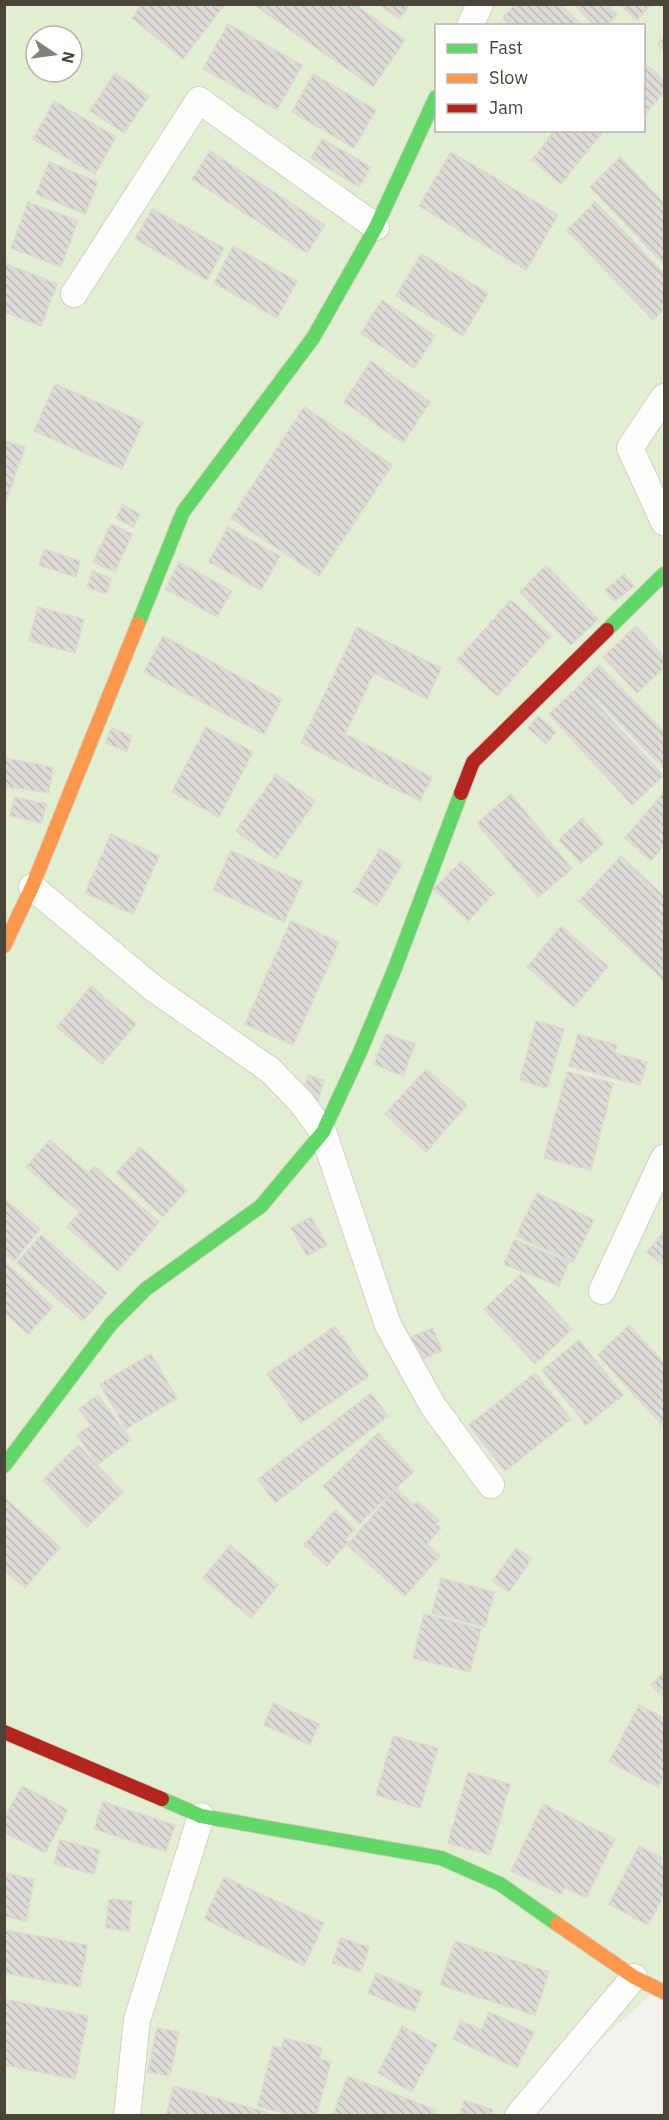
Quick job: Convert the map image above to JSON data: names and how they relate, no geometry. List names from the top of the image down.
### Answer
{
  "legend": ["Fast", "Slow", "Jam"],
  "north": "right"
}
